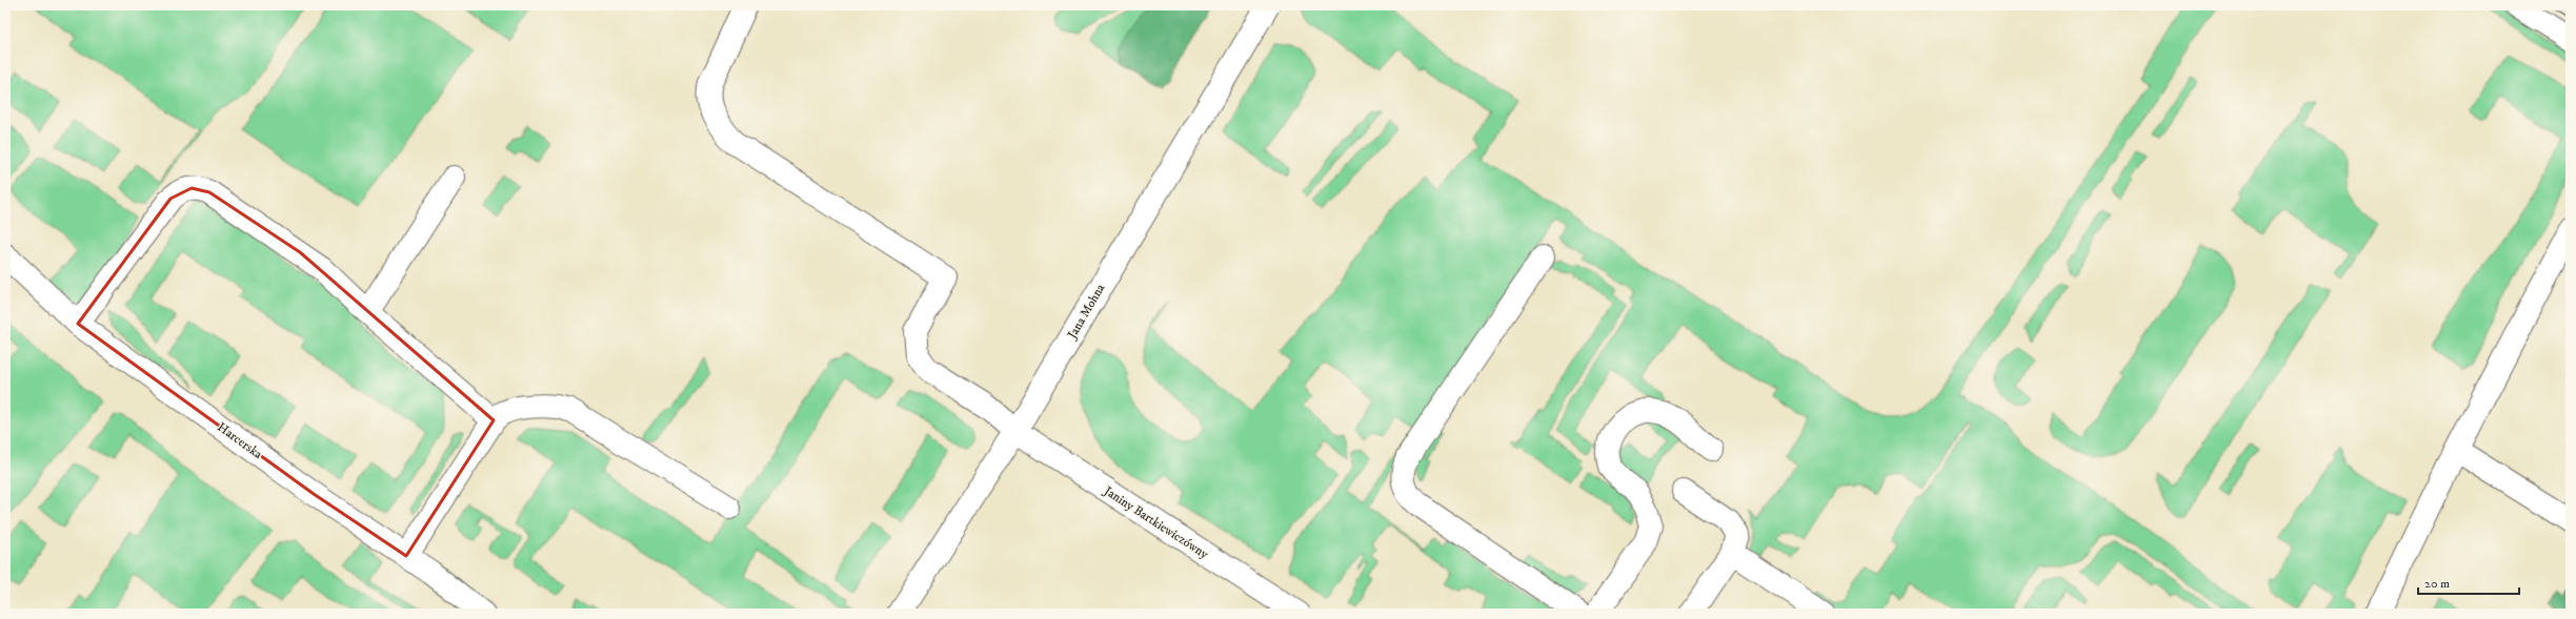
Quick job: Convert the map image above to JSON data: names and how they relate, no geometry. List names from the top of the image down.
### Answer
{
  "streets": {
    "street": ["Jana Mohna", "Harcerska", "Janiny Bartkiewiczówny"]
  },
  "crossings": [
    ["Jana Mohna", "Janiny Bartkiewiczówny"]
  ],
  "scale_bar": "20 m"
}
